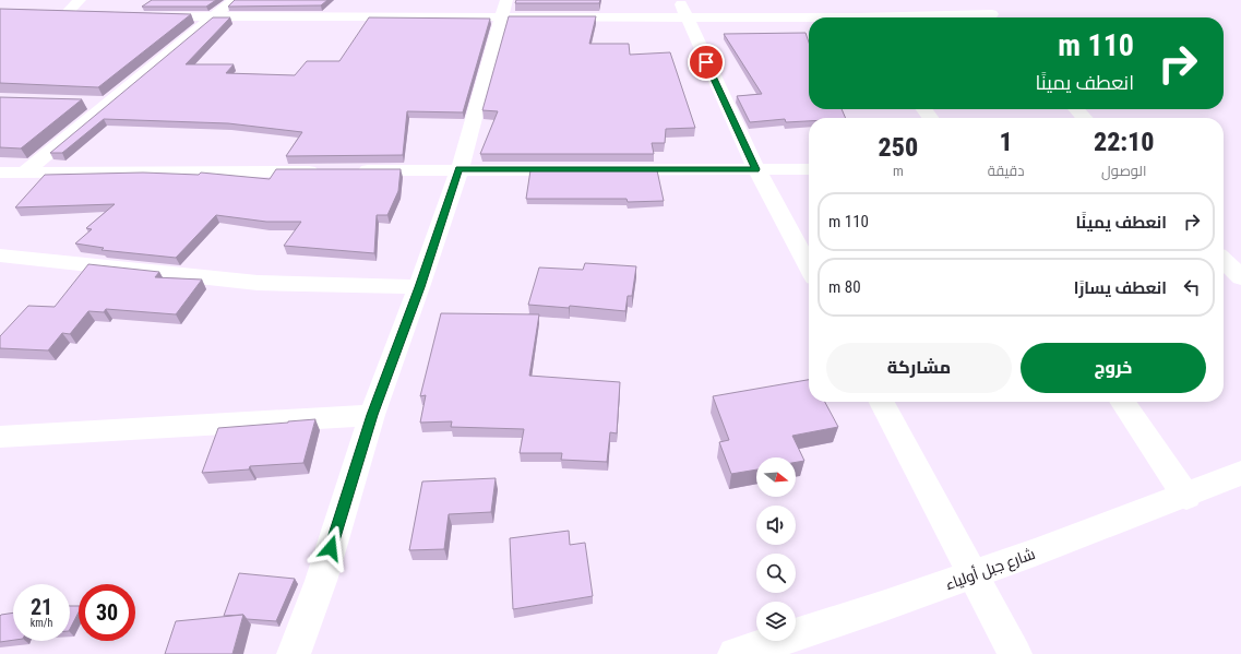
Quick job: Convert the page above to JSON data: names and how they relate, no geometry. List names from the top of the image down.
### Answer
{
  "streets": {
    "main road": ["شارع جبل أولياء"]
  },
  "north": "right",
  "page": {
    "turn": ["110 m", "انعطف يمينًا"],
    "eta": [
      "22:10",
      "الوصول",
      "1",
      "دقيقة",
      "250",
      "m"
    ],
    "list": [
      {
        "name": "انعطف يمينًا",
        "value": "110 m"
      },
      {
        "name": "انعطف يسارًا",
        "value": "80 m"
      }
    ],
    "buttons": ["خروج", "مشاركة"],
    "speed": "21 km/h",
    "limit": "30"
  }
}
